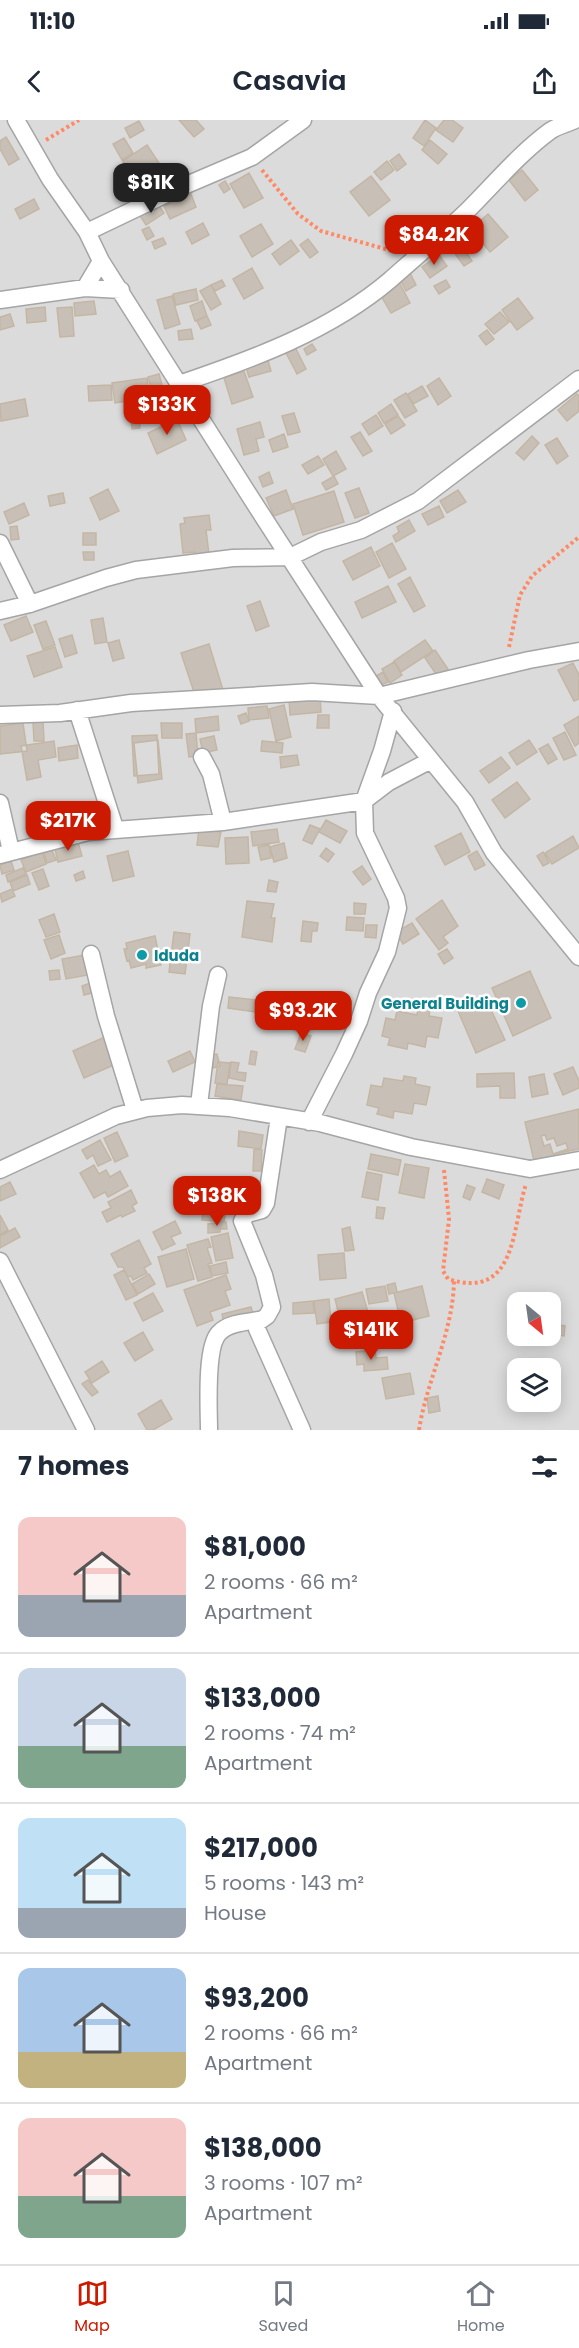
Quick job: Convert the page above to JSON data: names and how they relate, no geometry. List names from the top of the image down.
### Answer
{
  "places": ["Iduda", "General Building"],
  "north": "bottom right",
  "page": {
    "status": "11:10",
    "header": "Casavia",
    "price": [
      "$81K",
      "$84.2K",
      "$133K",
      "$217K",
      "$93.2K",
      "$138K",
      "$141K"
    ],
    "heading": "7 homes",
    "list": [
      {
        "name": "$81,000",
        "note": "2 rooms · 66 m² · Apartment"
      },
      {
        "name": "$133,000",
        "note": "2 rooms · 74 m² · Apartment"
      },
      {
        "name": "$217,000",
        "note": "5 rooms · 143 m² · House"
      },
      {
        "name": "$93,200",
        "note": "2 rooms · 66 m² · Apartment"
      },
      {
        "name": "$138,000",
        "note": "3 rooms · 107 m² · Apartment"
      }
    ],
    "tabs": ["Map", "Saved", "Home"]
  }
}
